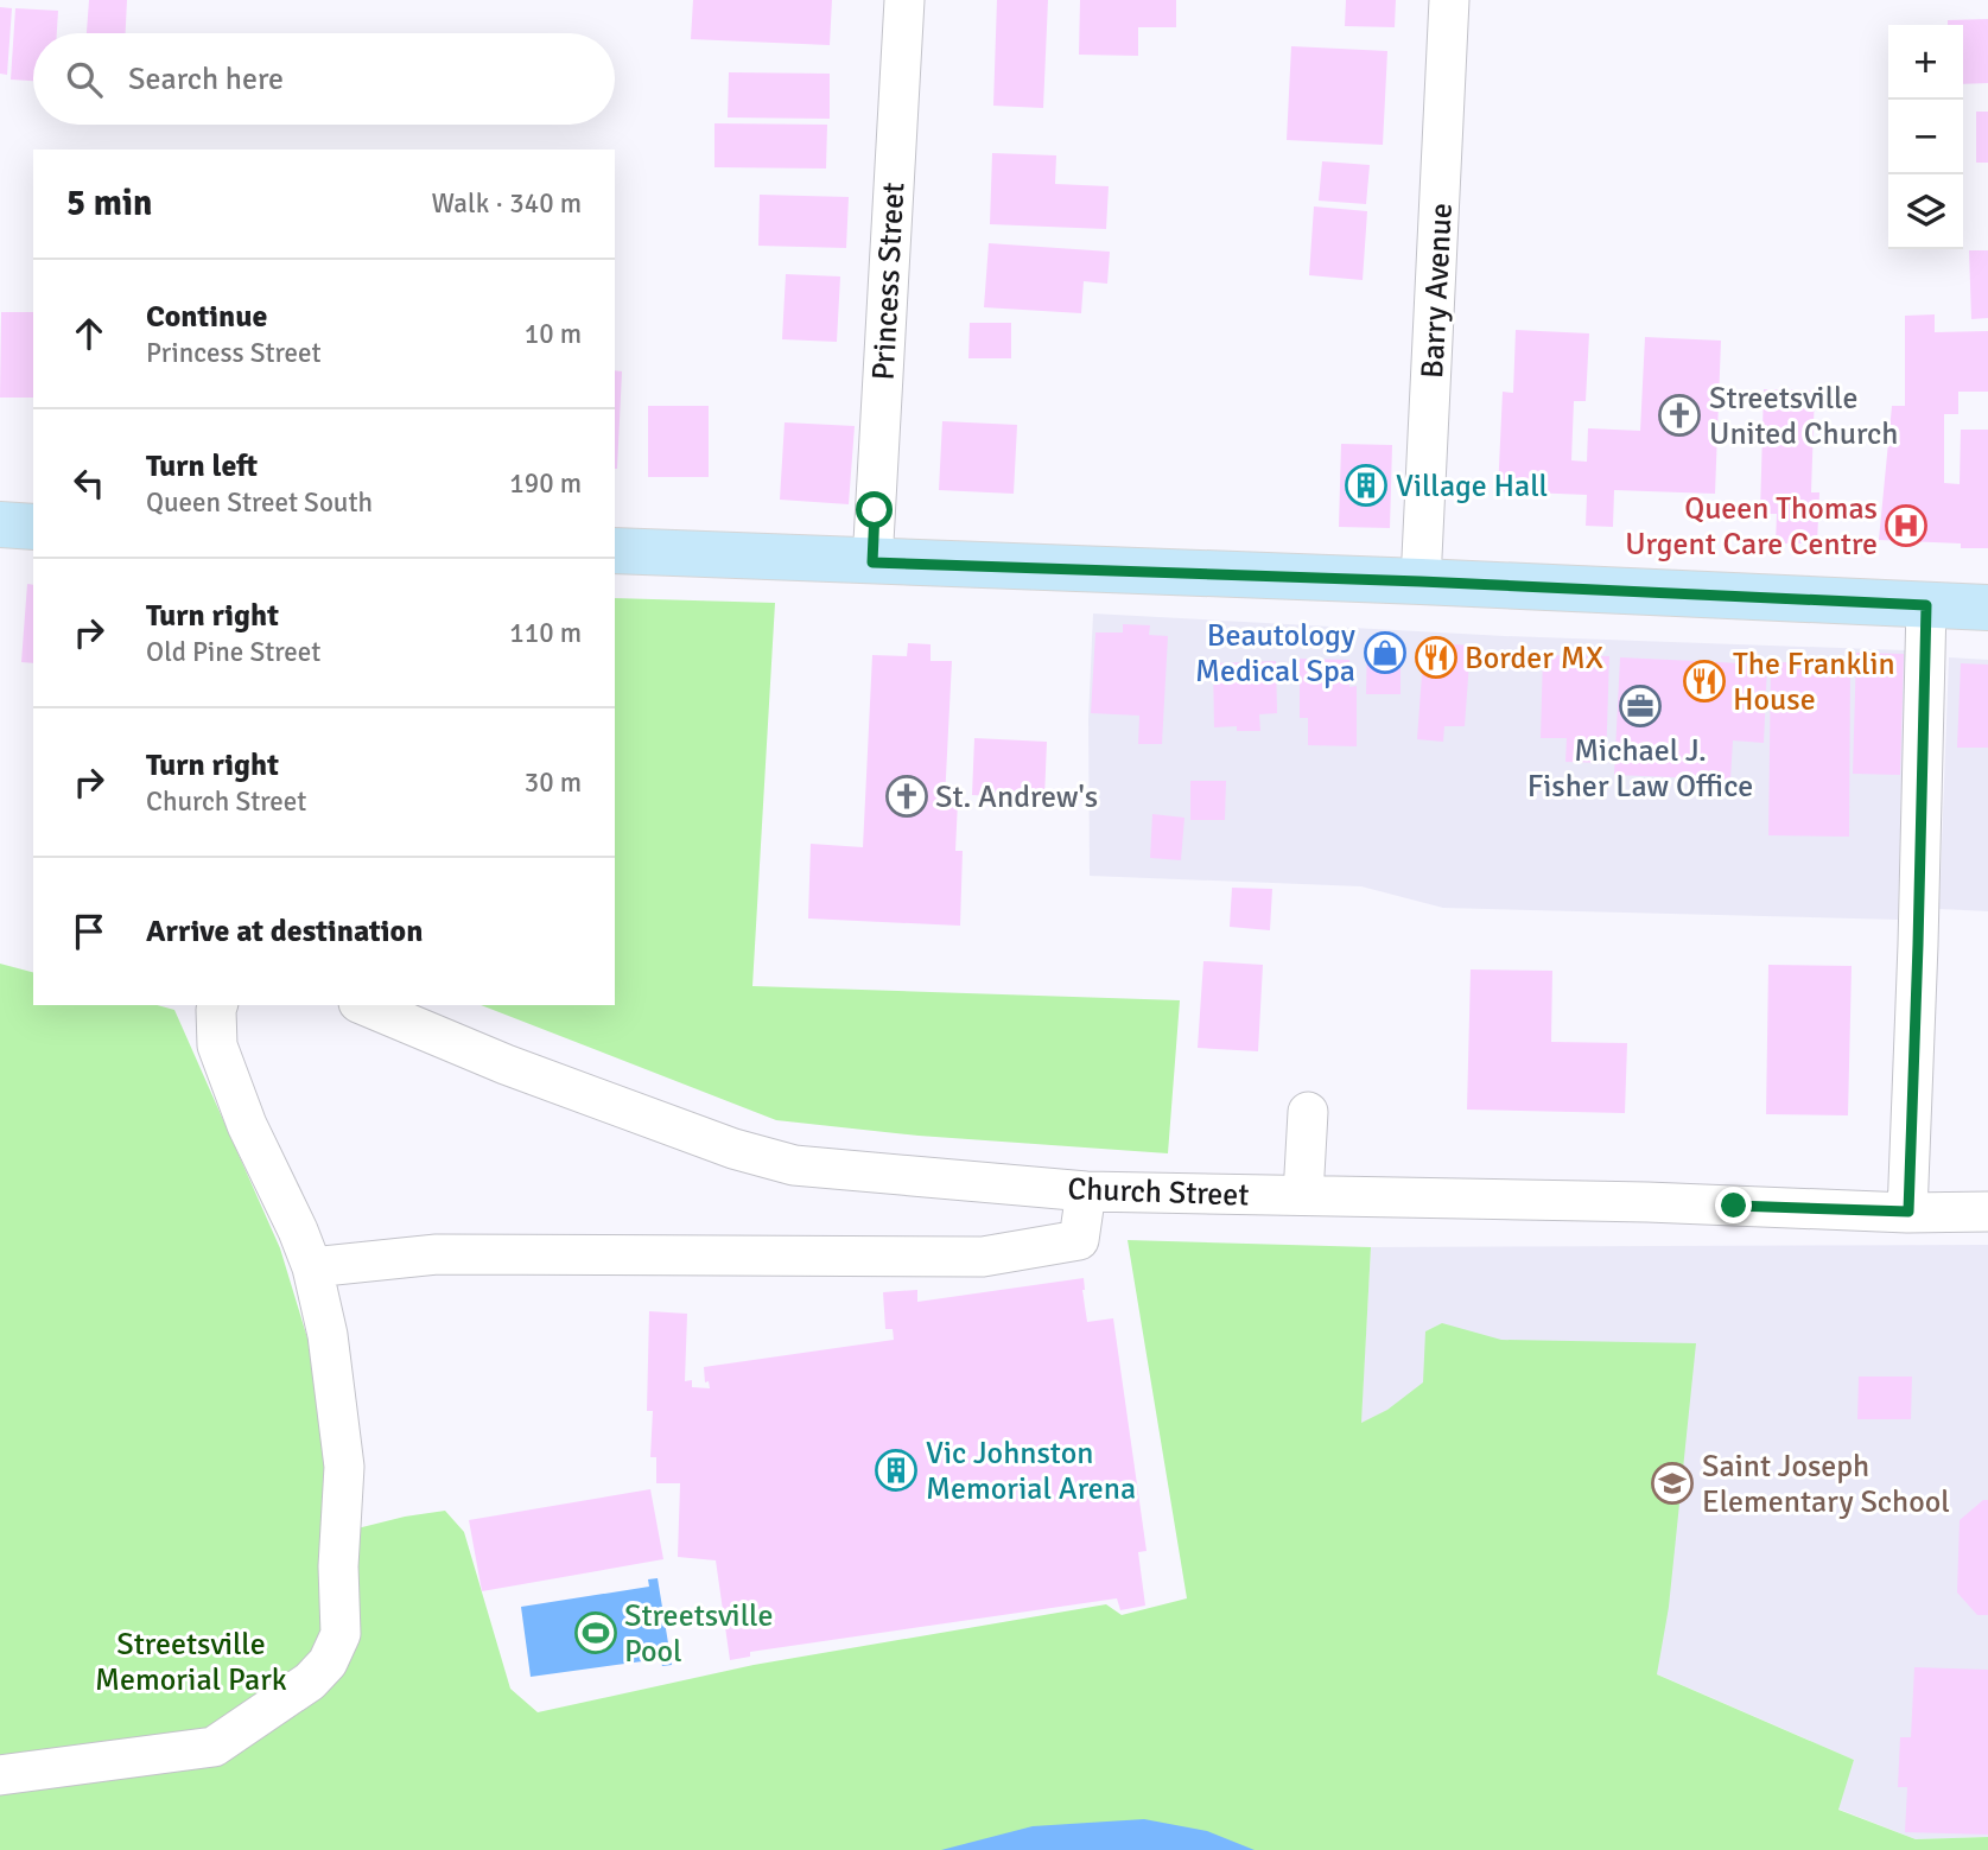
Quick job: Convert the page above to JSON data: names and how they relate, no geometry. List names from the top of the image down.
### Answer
{
  "streets": {
    "street": ["Princess Street", "Barry Avenue", "Church Street"]
  },
  "parks": ["Streetsville Memorial Park"],
  "places": {
    "church": ["Streetsville United Church", "St. Andrew's"],
    "building": ["Village Hall", "Vic Johnston Memorial Arena"],
    "hospital": ["Queen Thomas Urgent Care Centre"],
    "shop": ["Beautology Medical Spa"],
    "restaurant": ["Border MX", "The Franklin House"],
    "office": ["Michael J. Fisher Law Office"],
    "school or university": ["Saint Joseph Elementary School"],
    "sports": ["Streetsville Pool"]
  },
  "page": {
    "map_buttons": ["+", "−"],
    "search": "Search here",
    "heading": ["5 min", "Walk · 340 m"],
    "list": [
      ["Continue", "Princess Street", "10 m"],
      ["Turn left", "Queen Street South", "190 m"],
      ["Turn right", "Old Pine Street", "110 m"],
      ["Turn right", "Church Street", "30 m"],
      "Arrive at destination"
    ]
  }
}
